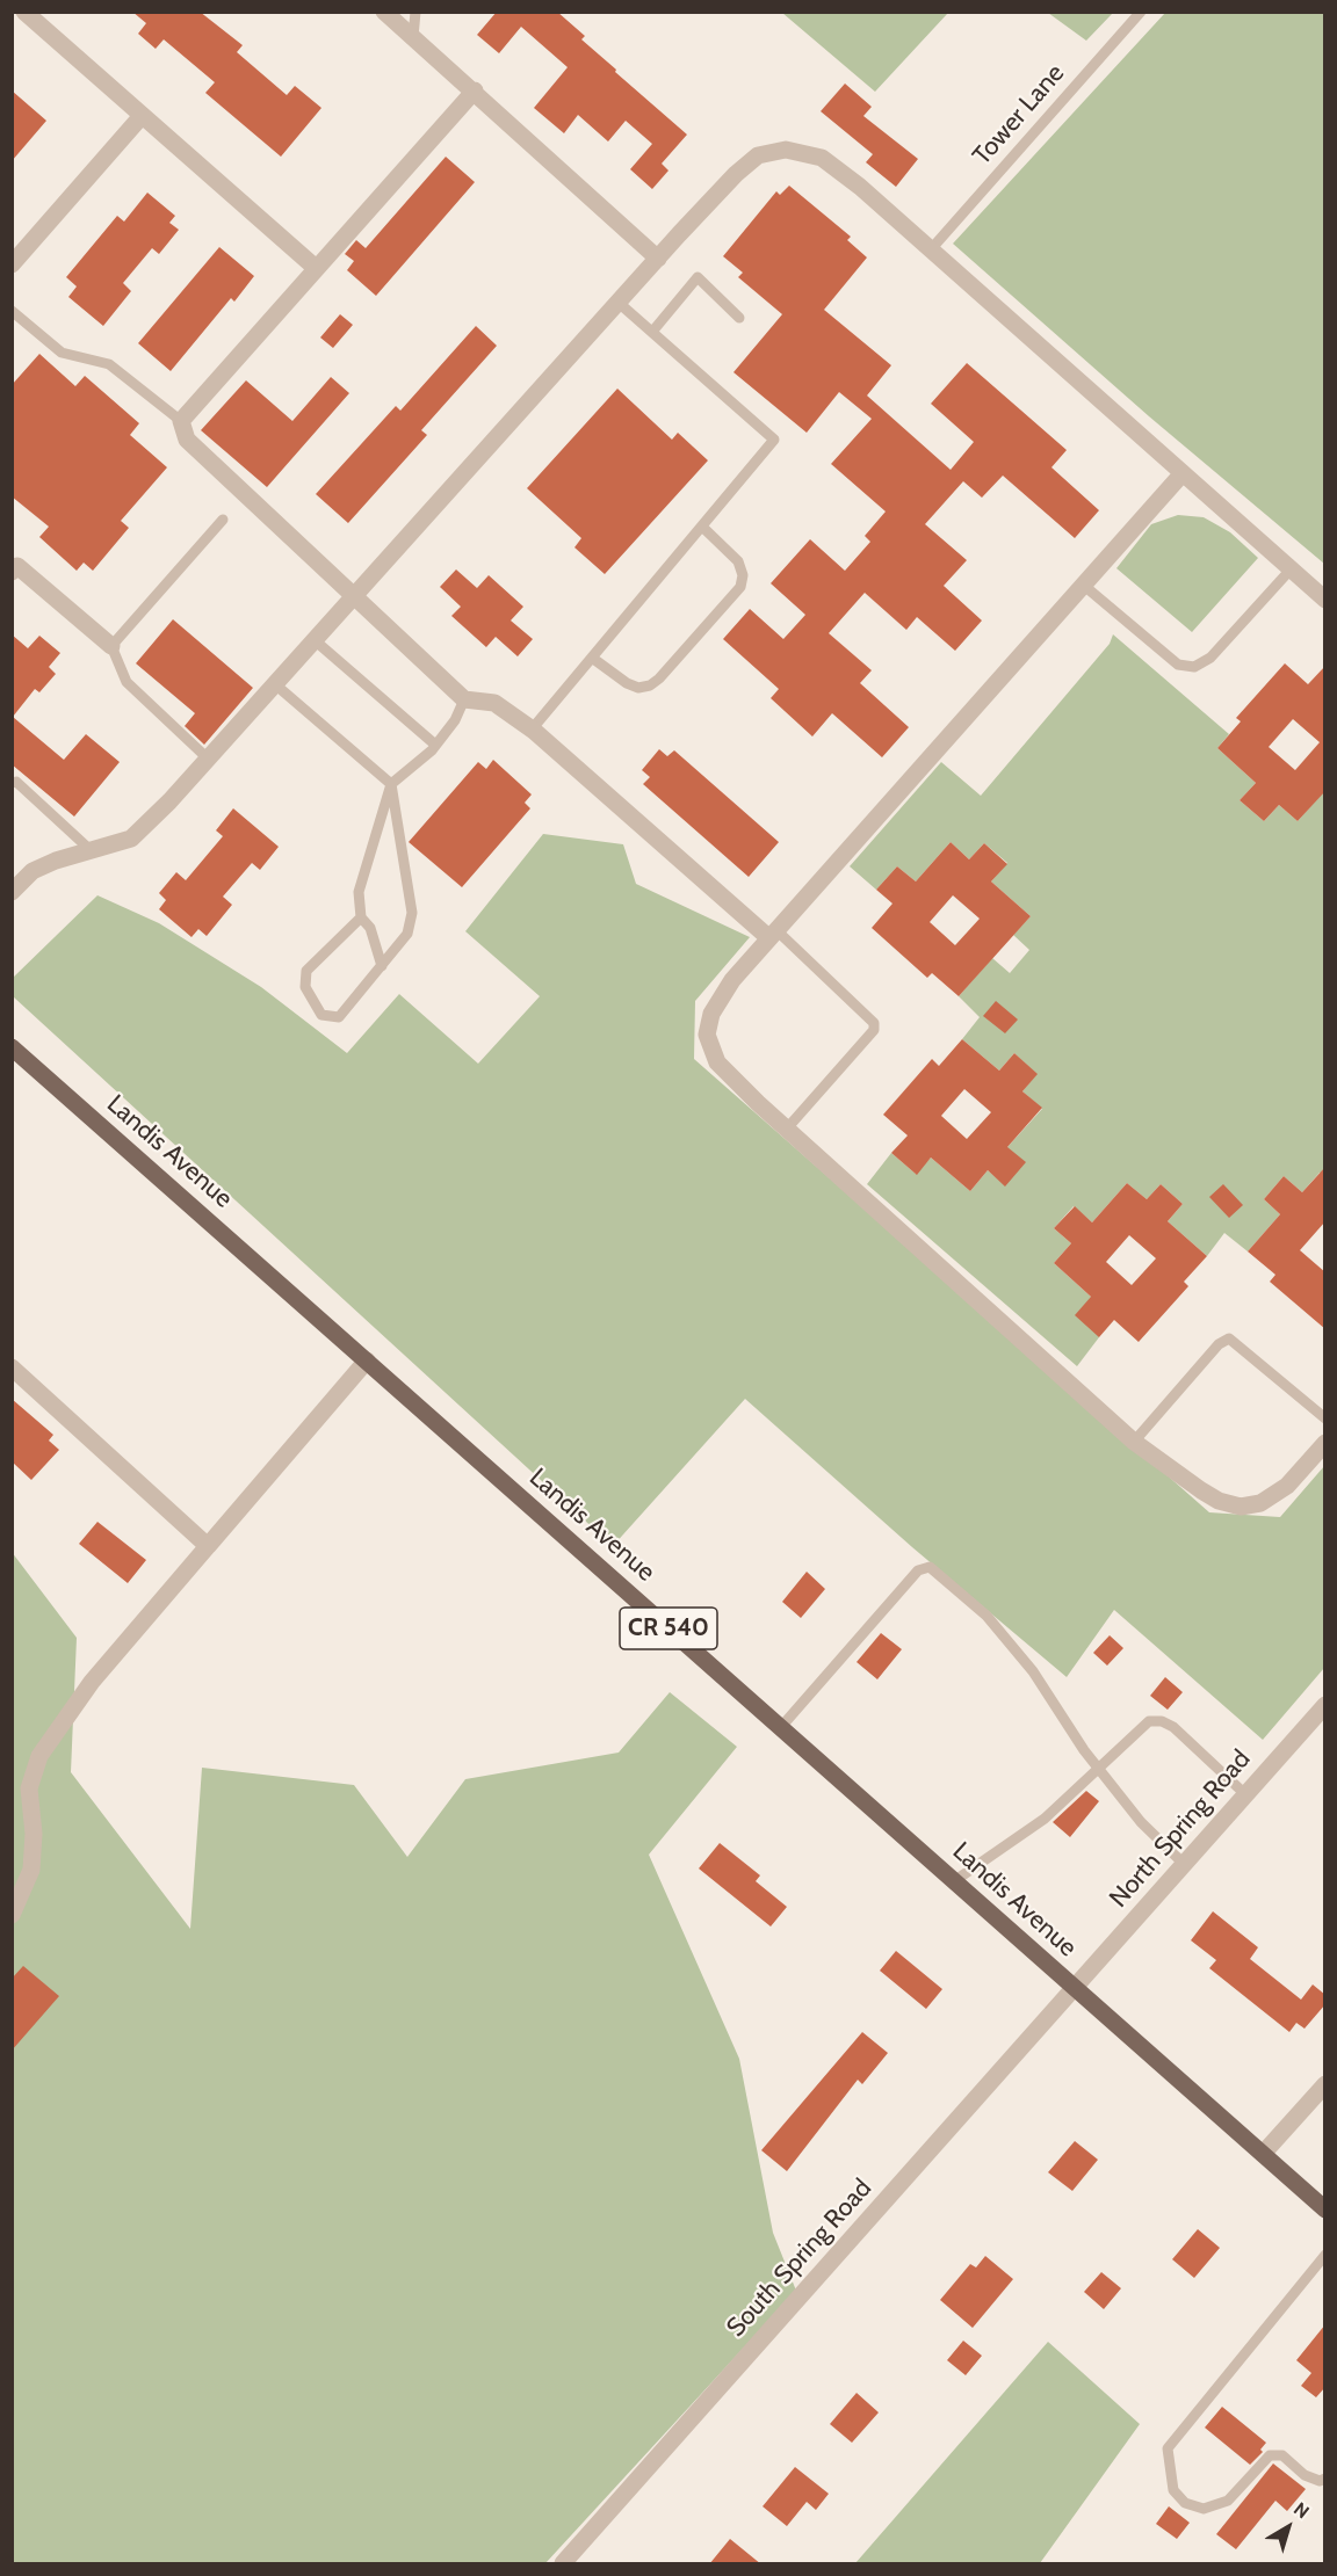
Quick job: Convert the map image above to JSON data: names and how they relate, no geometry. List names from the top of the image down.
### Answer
{
  "streets": {
    "main road": ["Landis Avenue", "CR 540"],
    "street": ["North Spring Road", "South Spring Road"],
    "lane": ["Tower Lane"]
  },
  "crossings": [
    ["Landis Avenue", "North Spring Road"],
    ["Landis Avenue", "South Spring Road"],
    ["North Spring Road", "South Spring Road"]
  ],
  "north": "top right"
}
